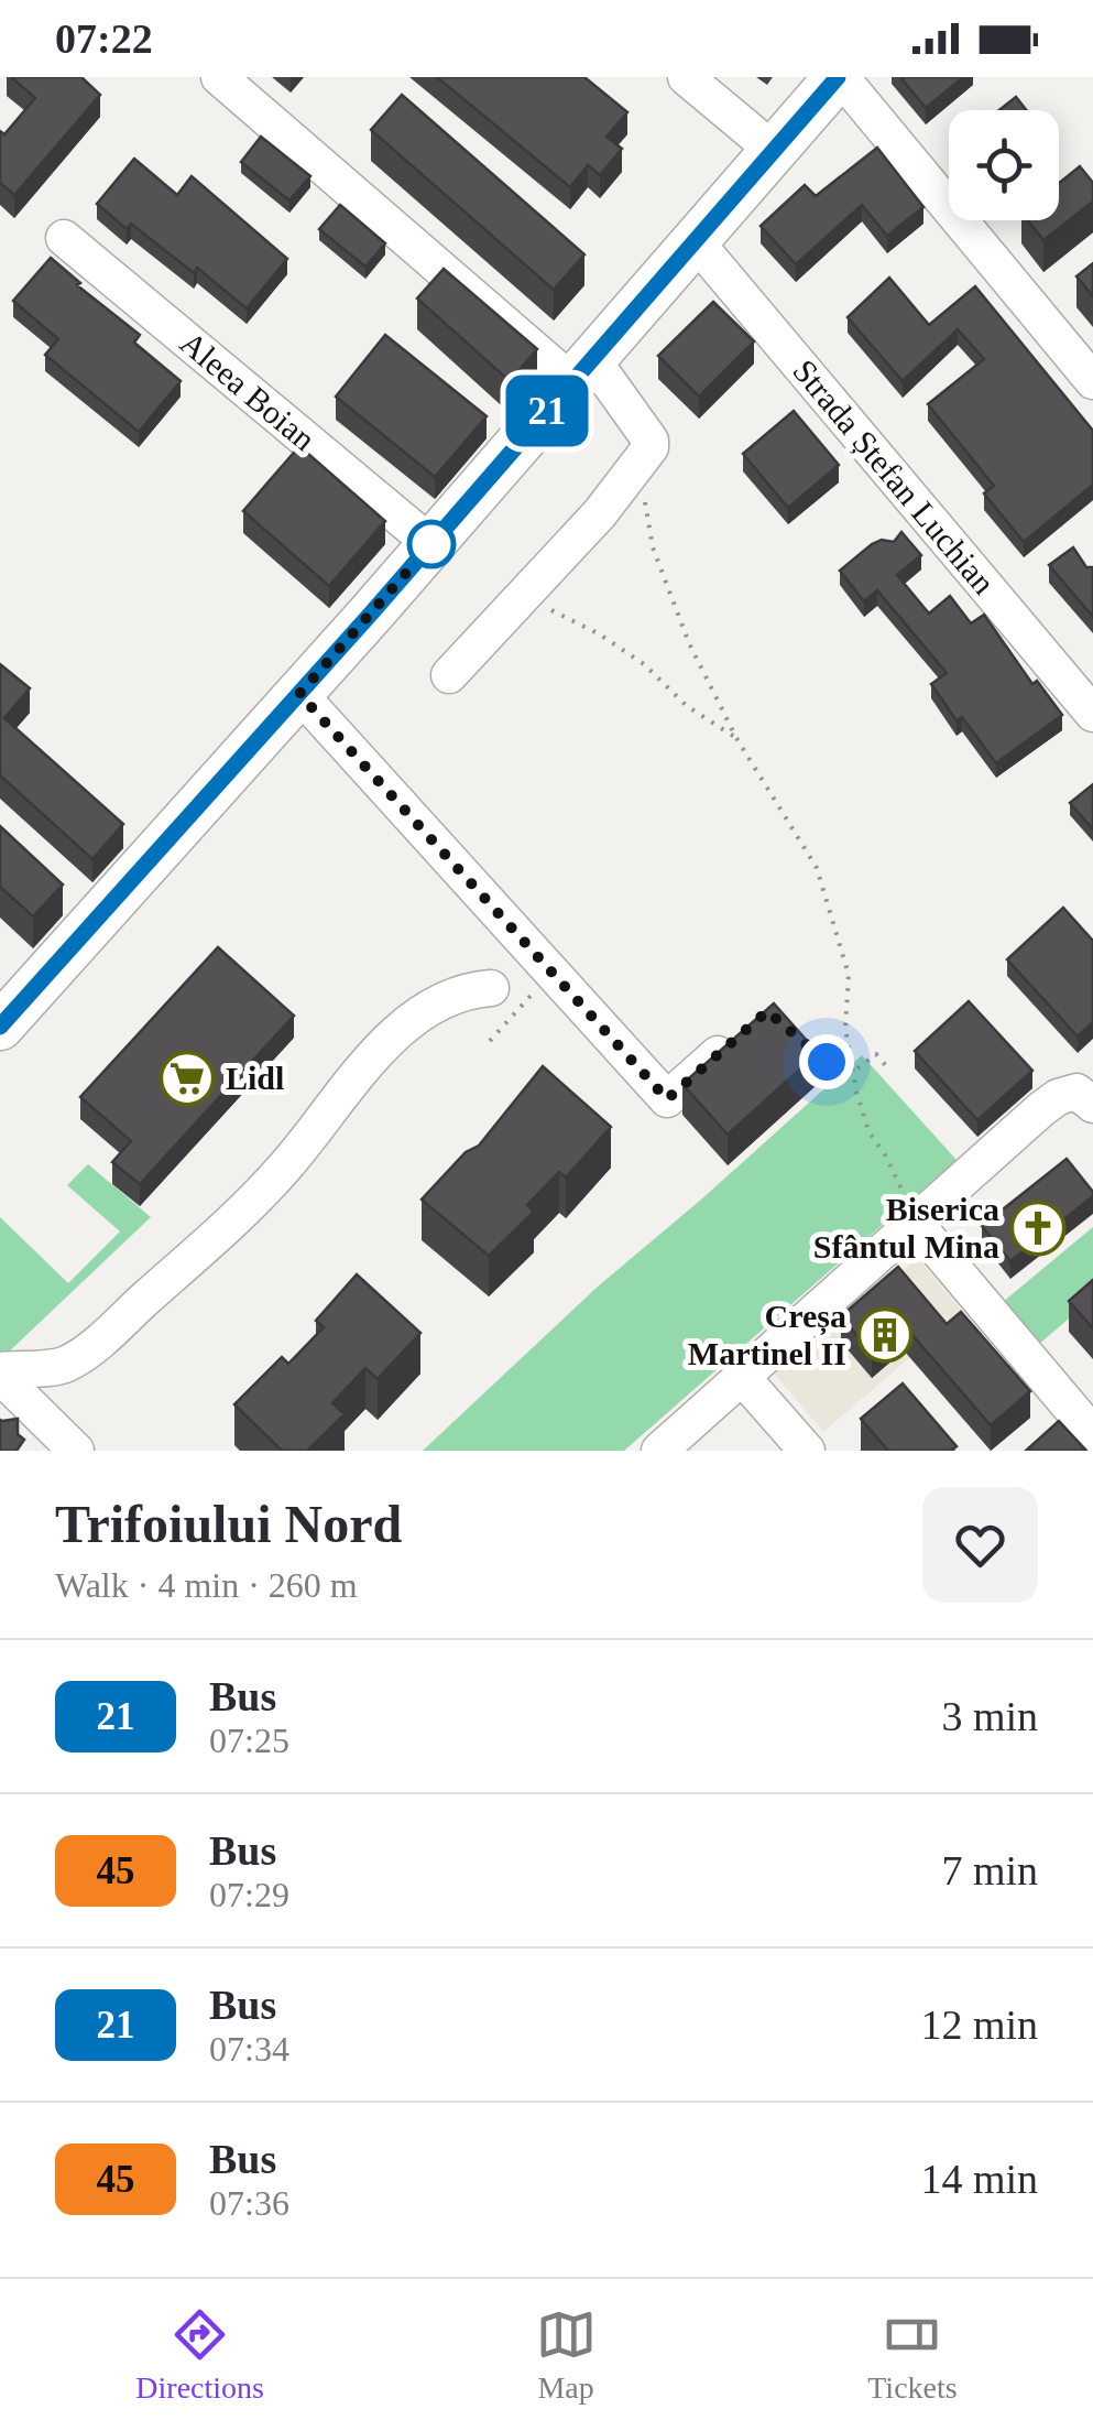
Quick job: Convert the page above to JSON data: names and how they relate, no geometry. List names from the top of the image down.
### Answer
{
  "streets": {
    "street": ["Aleea Boian", "Strada Ștefan Luchian"]
  },
  "places": {
    "supermarket": ["Lidl"],
    "church": ["Biserica Sfântul Mina"],
    "building": ["Creșa Martinel II"]
  },
  "lines": ["bus line 21"],
  "page": {
    "status": "07:22",
    "on_map": "21",
    "heading": ["Trifoiului Nord", "Walk · 4 min · 260 m"],
    "list": [
      {
        "mark": "21",
        "name": "Bus",
        "note": "07:25",
        "value": "3 min"
      },
      {
        "mark": "45",
        "name": "Bus",
        "note": "07:29",
        "value": "7 min"
      },
      {
        "mark": "21",
        "name": "Bus",
        "note": "07:34",
        "value": "12 min"
      },
      {
        "mark": "45",
        "name": "Bus",
        "note": "07:36",
        "value": "14 min"
      }
    ],
    "tabs": ["Directions", "Map", "Tickets"]
  }
}
